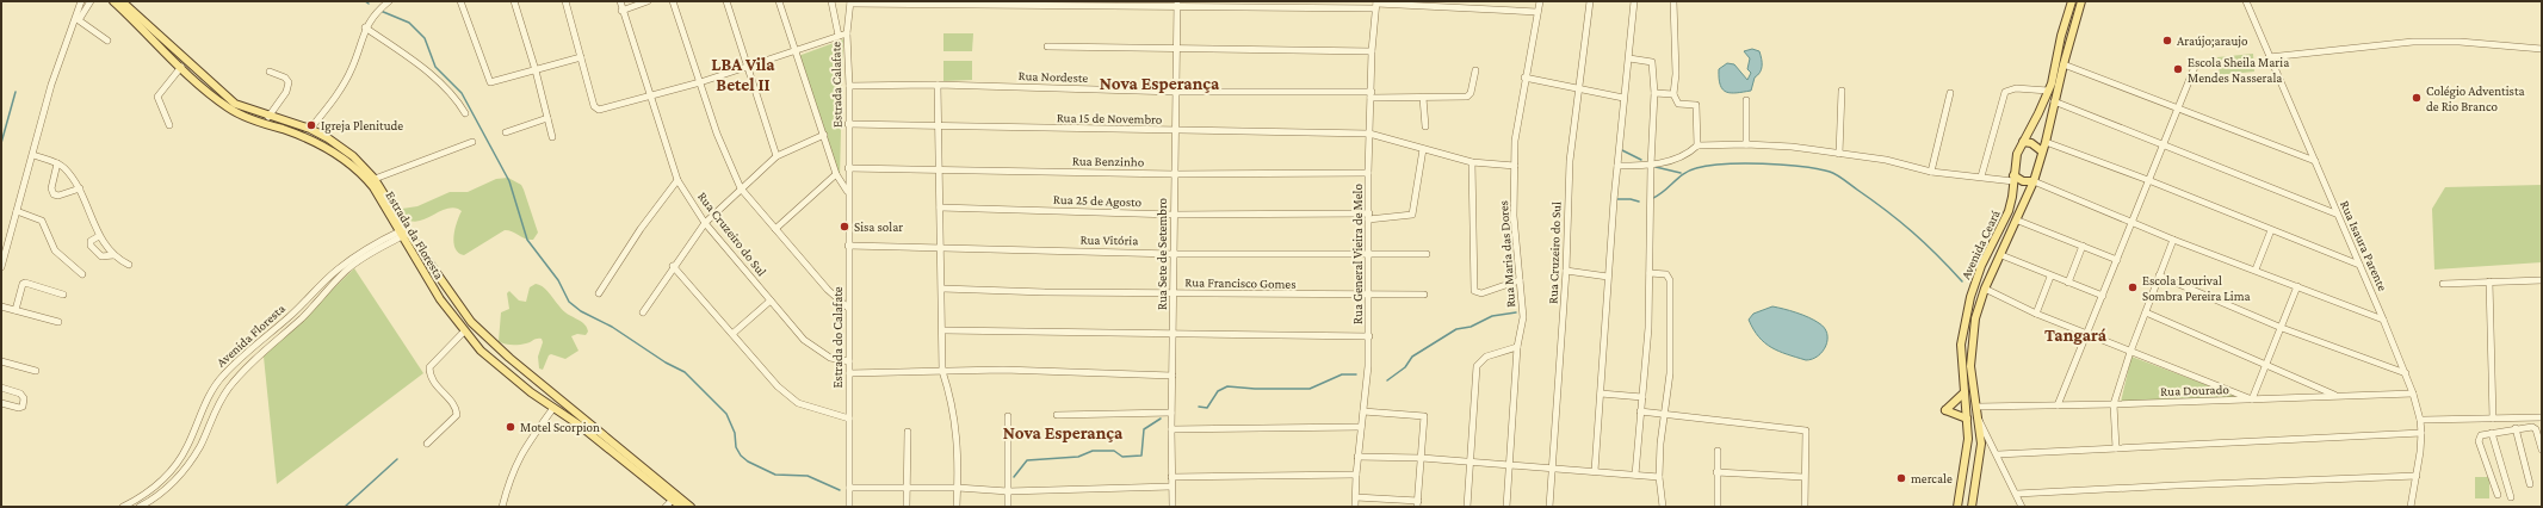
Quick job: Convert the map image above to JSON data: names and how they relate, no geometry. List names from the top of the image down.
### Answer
{
  "streets": {
    "main road": ["Estrada da Floresta", "Avenida Ceará"],
    "street": [
      "Rua Nordeste",
      "Estrada Calafate",
      "Rua 15 de Novembro",
      "Rua Benzinho",
      "Rua 25 de Agosto",
      "Rua Cruzeiro do Sul",
      "Rua Vitória",
      "Rua Isaura Parente",
      "Rua Sete de Setembro",
      "Rua General Vieira de Melo",
      "Rua Maria das Dores",
      "Rua Francisco Gomes",
      "Avenida Floresta",
      "Estrada do Calafate",
      "Rua Dourado"
    ]
  },
  "crossings": [
    ["Rua Nordeste", "Estrada Calafate"],
    ["Rua Nordeste", "Rua Sete de Setembro"],
    ["Rua Nordeste", "Rua General Vieira de Melo"],
    ["Estrada Calafate", "Rua 15 de Novembro"],
    ["Estrada Calafate", "Rua Benzinho"],
    ["Estrada Calafate", "Estrada do Calafate"],
    ["Rua 15 de Novembro", "Rua 25 de Agosto"],
    ["Rua 15 de Novembro", "Rua Sete de Setembro"],
    ["Rua 15 de Novembro", "Rua General Vieira de Melo"],
    ["Rua 15 de Novembro", "Rua Maria das Dores"],
    ["Rua Benzinho", "Rua Sete de Setembro"],
    ["Rua Benzinho", "Rua General Vieira de Melo"],
    ["Rua Benzinho", "Estrada do Calafate"],
    ["Rua 25 de Agosto", "Rua Sete de Setembro"],
    ["Rua 25 de Agosto", "Rua General Vieira de Melo"],
    ["Rua Cruzeiro do Sul", "Estrada do Calafate"],
    ["Estrada da Floresta", "Avenida Floresta"],
    ["Rua Vitória", "Rua Sete de Setembro"],
    ["Rua Vitória", "Rua General Vieira de Melo"],
    ["Rua Vitória", "Estrada do Calafate"],
    ["Avenida Ceará", "Rua Dourado"],
    ["Rua Isaura Parente", "Rua Dourado"],
    ["Rua Sete de Setembro", "Rua Francisco Gomes"],
    ["Rua General Vieira de Melo", "Rua Francisco Gomes"]
  ],
  "districts": [
    "LBA Vila Betel II",
    "Nova Esperança",
    "Tangará",
    "Nova Esperança"
  ],
  "places": [
    "Araújo;araujo",
    "Escola Sheila Maria Mendes Nasserala",
    "Colégio Adventista de Rio Branco",
    "Igreja Plenitude",
    "Sisa solar",
    "Escola Lourival Sombra Pereira Lima",
    "Motel Scorpion",
    "mercale"
  ]
}
